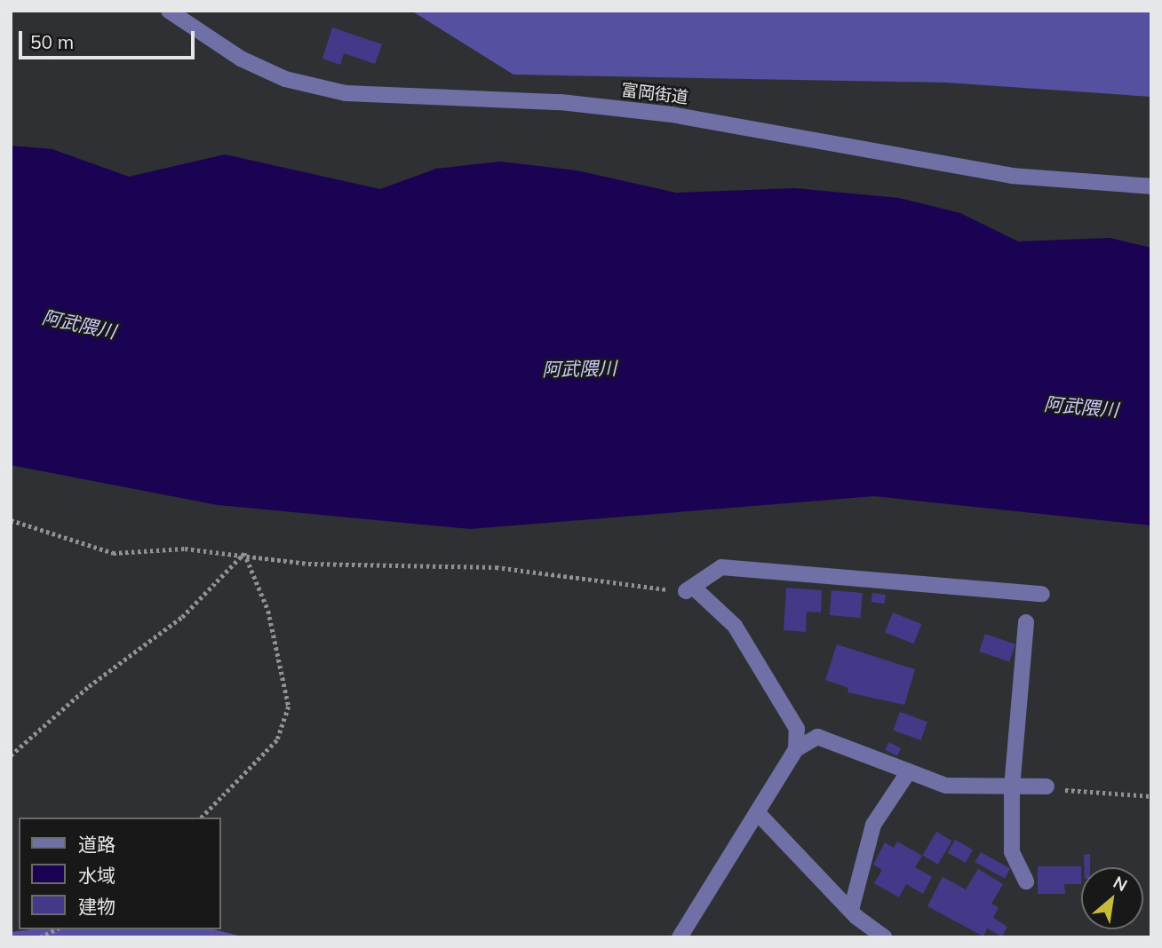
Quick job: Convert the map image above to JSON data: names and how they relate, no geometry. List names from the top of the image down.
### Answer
{
  "streets": {
    "street": ["富岡街道"]
  },
  "water": ["阿武隈川"],
  "legend": ["道路", "水域", "建物"],
  "scale_bar": "50 m",
  "north": "top right"
}
